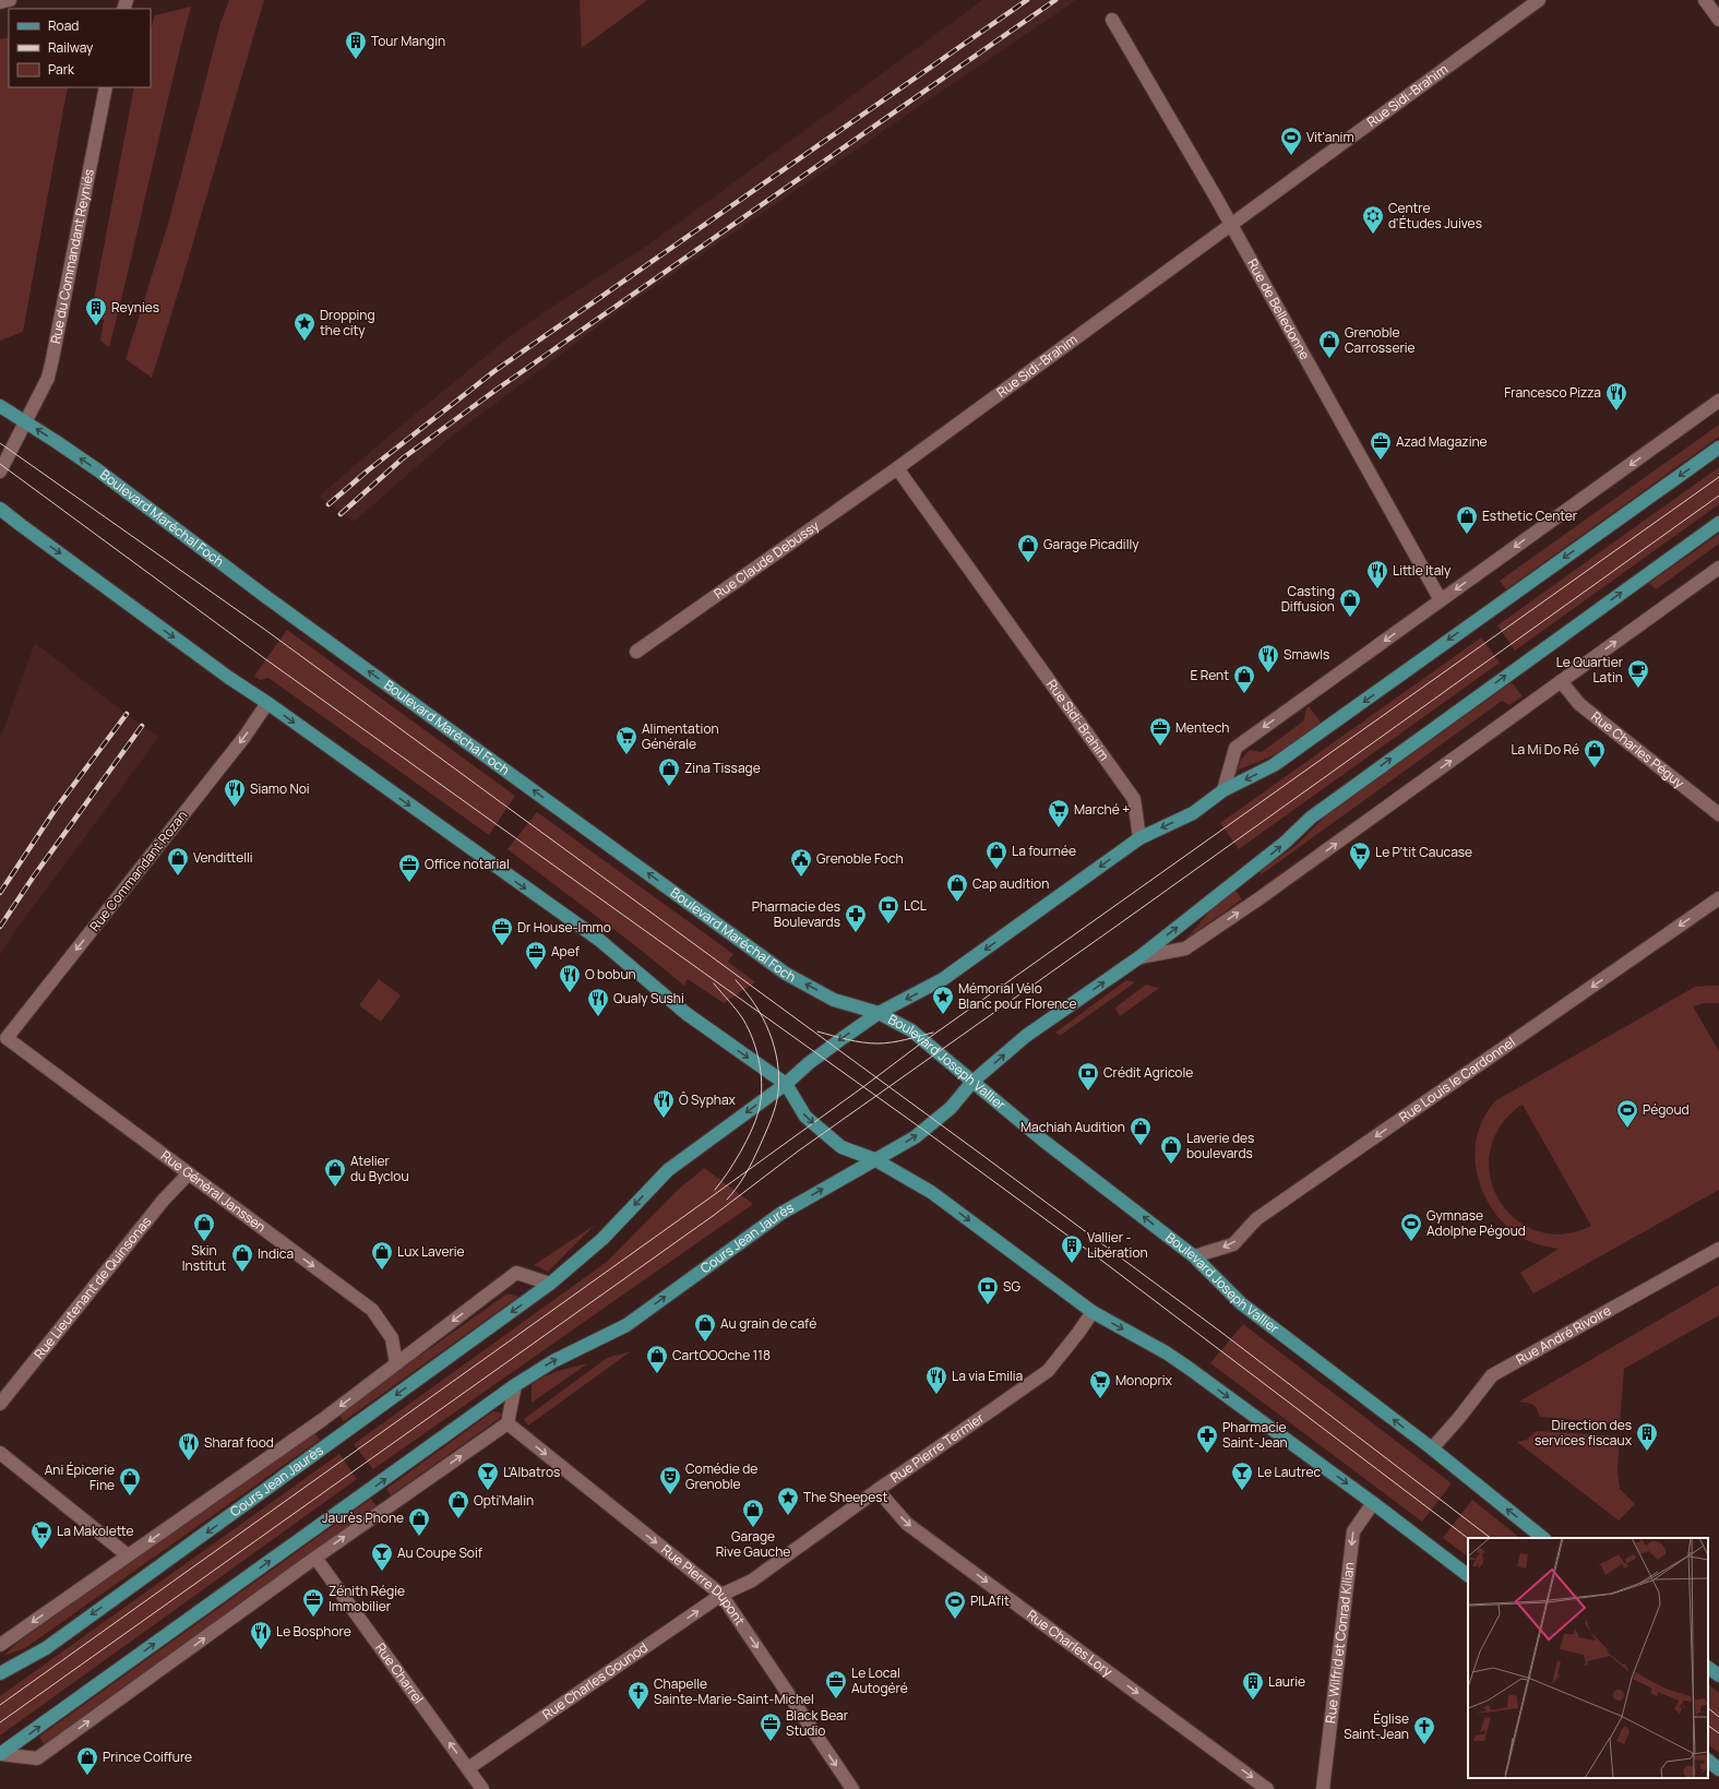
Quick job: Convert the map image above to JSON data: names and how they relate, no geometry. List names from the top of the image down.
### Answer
{
  "streets": {
    "main road": ["Boulevard Maréchal Foch", "Boulevard Joseph Vallier", "Cours Jean Jaurès"],
    "street": [
      "Rue Sidi-Brahim",
      "Rue du Commandant Reyniés",
      "Rue de Belledonne",
      "Rue Claude Debussy",
      "Rue Charles Péguy",
      "Rue Commandant Rozan",
      "Rue Louis le Cardonnel",
      "Rue Général Janssen",
      "Rue Lieutenant de Quinsonas",
      "Rue André Rivoire",
      "Rue Pierre Termier",
      "Rue Pierre Dupont",
      "Rue Charles Lory",
      "Rue Wilfrid et Conrad Kilian",
      "Rue Charrel",
      "Rue Charles Gounod"
    ]
  },
  "crossings": [
    ["Rue Sidi-Brahim", "Rue de Belledonne"],
    ["Rue Sidi-Brahim", "Rue Claude Debussy"],
    ["Rue Sidi-Brahim", "Cours Jean Jaurès"],
    ["Rue du Commandant Reyniés", "Boulevard Maréchal Foch"],
    ["Boulevard Maréchal Foch", "Boulevard Joseph Vallier"],
    ["Boulevard Maréchal Foch", "Cours Jean Jaurès"],
    ["Rue Commandant Rozan", "Rue Général Janssen"],
    ["Boulevard Joseph Vallier", "Rue Louis le Cardonnel"],
    ["Boulevard Joseph Vallier", "Cours Jean Jaurès"],
    ["Boulevard Joseph Vallier", "Rue André Rivoire"],
    ["Rue Général Janssen", "Cours Jean Jaurès"],
    ["Rue Général Janssen", "Rue Lieutenant de Quinsonas"],
    ["Cours Jean Jaurès", "Rue Pierre Dupont"],
    ["Cours Jean Jaurès", "Rue Charrel"],
    ["Rue Pierre Termier", "Rue Pierre Dupont"],
    ["Rue Pierre Termier", "Rue Charles Lory"],
    ["Rue Pierre Termier", "Rue Charles Gounod"],
    ["Rue Pierre Dupont", "Rue Charles Gounod"],
    ["Rue Charrel", "Rue Charles Gounod"]
  ],
  "one_way": [
    "Rue Commandant Rozan",
    "Rue Louis le Cardonnel",
    "Rue Général Janssen",
    "Rue Pierre Dupont",
    "Rue Charles Lory",
    "Rue Wilfrid et Conrad Kilian",
    "Rue Charrel",
    "Rue Charles Gounod"
  ],
  "places": {
    "building": [
      "Tour Mangin",
      "Reynies",
      "Vallier - Libération",
      "Direction des services fiscaux",
      "Laurie"
    ],
    "sports": [
      "Vit'anim",
      "Pégoud",
      "Gymnase Adolphe Pégoud",
      "PILAfit"
    ],
    "synagogue": ["Centre d'Études Juives"],
    "place": ["Dropping the city", "Mémorial Vélo Blanc pour Florence", "The Sheepest"],
    "shop": [
      "Grenoble Carrosserie",
      "Esthetic Center",
      "Garage Picadilly",
      "Casting Diffusion",
      "E Rent",
      "La Mi Do Ré",
      "Zina Tissage",
      "La fournée",
      "Vendittelli",
      "Cap audition",
      "Machiah Audition",
      "Laverie des boulevards",
      "Atelier du Byclou",
      "Skin Institut",
      "Lux Laverie",
      "Indica",
      "Au grain de café",
      "CartOOOche 118",
      "Ani Épicerie Fine",
      "Opti'Malin",
      "Garage Rive Gauche",
      "Jaurès Phone",
      "Prince Coiffure"
    ],
    "restaurant": [
      "Francesco Pizza",
      "Little Italy",
      "Smawls",
      "Siamo Noi",
      "O bobun",
      "Qualy Sushi",
      "Ô Syphax",
      "La via Emilia",
      "Sharaf food",
      "Le Bosphore"
    ],
    "office": [
      "Azad Magazine",
      "Mentech",
      "Office notarial",
      "Dr House-Immo",
      "Apef",
      "Zénith Régie Immobilier",
      "Le Local Autogéré",
      "Black Bear Studio"
    ],
    "cafe": ["Le Quartier Latin"],
    "supermarket": [
      "Alimentation Générale",
      "Marché +",
      "Le P'tit Caucase",
      "Monoprix",
      "La Makolette"
    ],
    "public building": ["Grenoble Foch"],
    "bank": ["LCL", "Crédit Agricole", "SG"],
    "pharmacy": ["Pharmacie des Boulevards", "Pharmacie Saint-Jean"],
    "bar": ["L'Albatros", "Le Lautrec", "Au Coupe Soif"],
    "theatre": ["Comédie de Grenoble"],
    "church": ["Chapelle Sainte-Marie-Saint-Michel", "Église Saint-Jean"]
  },
  "legend": ["Road", "Railway", "Park"]
}
